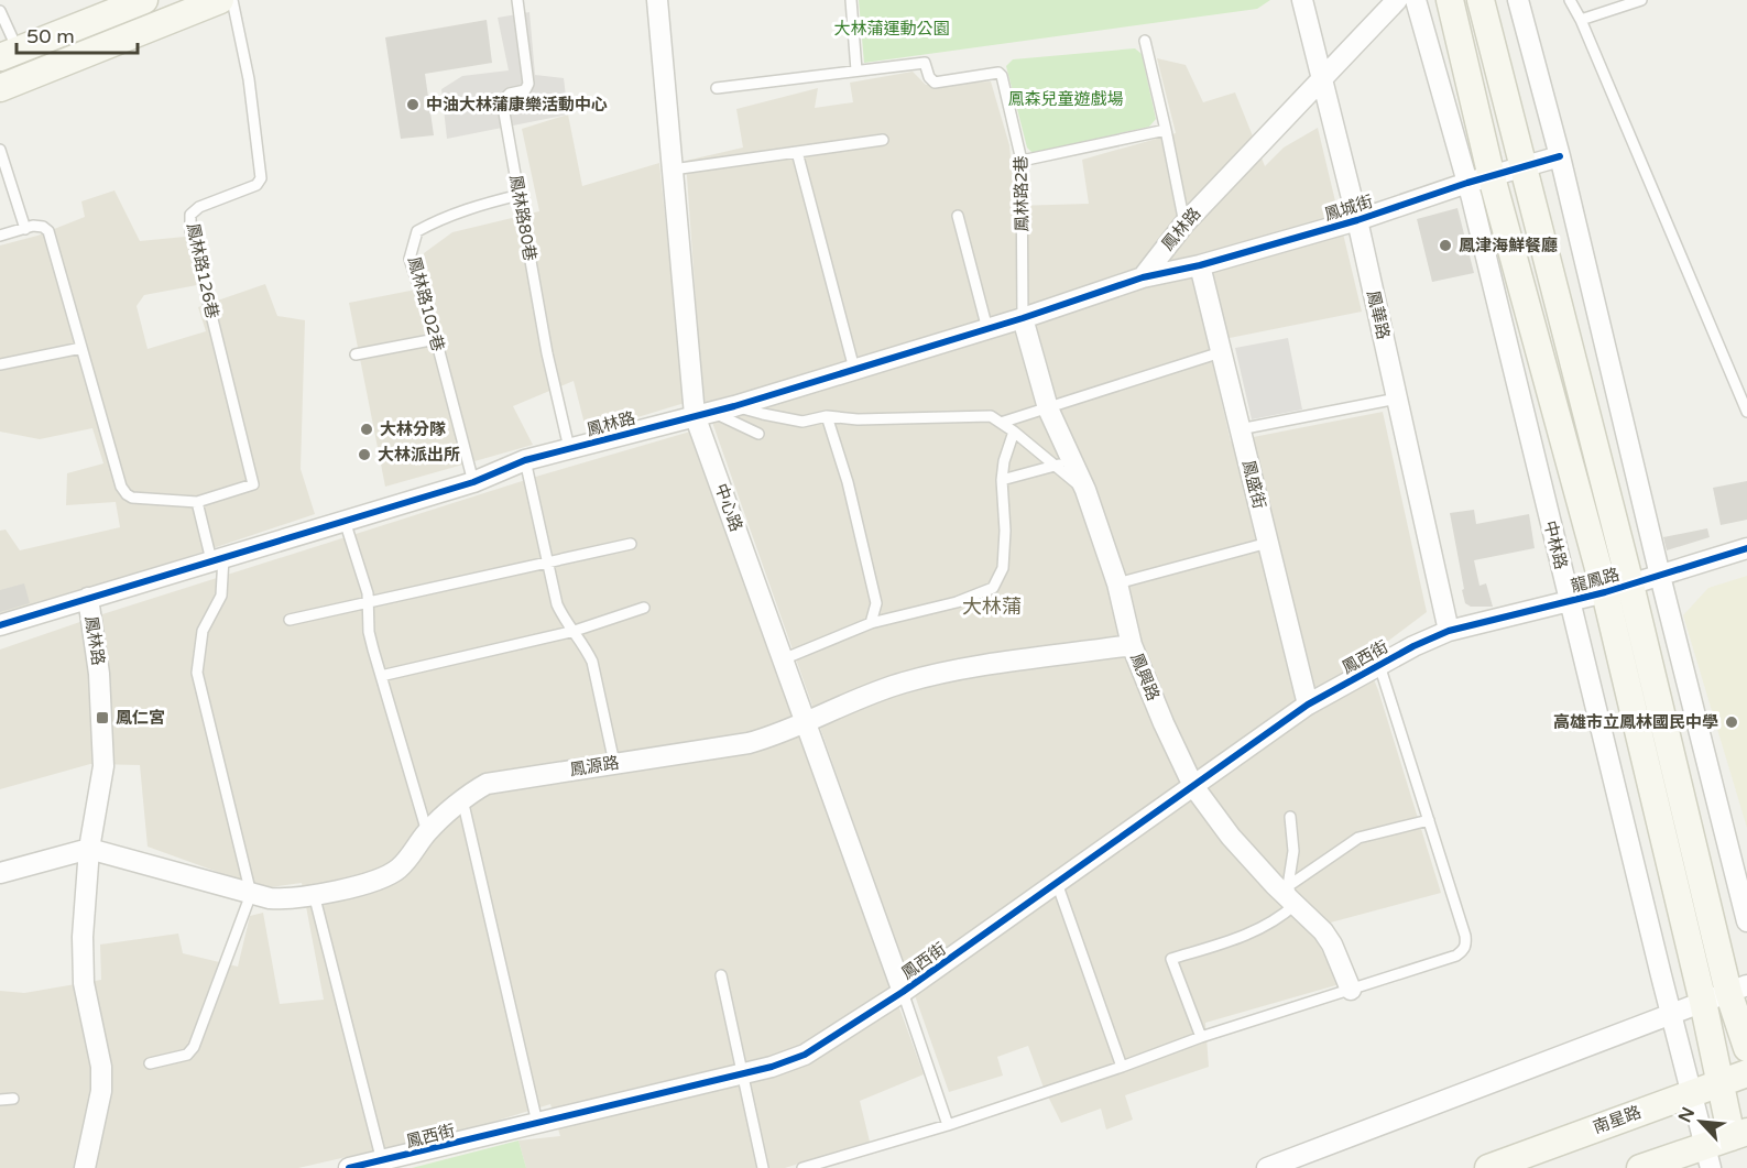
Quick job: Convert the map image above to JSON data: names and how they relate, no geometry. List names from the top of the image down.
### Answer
{
  "streets": {
    "street": [
      "鳳城街",
      "鳳林路",
      "鳳華路",
      "鳳盛街",
      "中心路",
      "中林路",
      "龍鳳路",
      "鳳西街",
      "鳳興路",
      "鳳源路",
      "南星路"
    ],
    "lane": [
      "鳳林路2巷",
      "鳳林路80巷",
      "鳳林路126巷",
      "鳳林路102巷"
    ]
  },
  "crossings": [
    ["鳳林路2巷", "鳳林路"],
    ["鳳林路2巷", "鳳興路"],
    ["鳳城街", "鳳林路"],
    ["鳳城街", "鳳華路"],
    ["鳳城街", "鳳盛街"],
    ["鳳城街", "中林路"],
    ["鳳林路80巷", "鳳林路"],
    ["鳳林路80巷", "鳳林路102巷"],
    ["鳳林路", "鳳林路102巷"],
    ["鳳林路", "鳳華路"],
    ["鳳林路", "中心路"],
    ["鳳林路", "鳳興路"],
    ["鳳林路", "鳳源路"],
    ["鳳華路", "龍鳳路"],
    ["鳳華路", "鳳西街"],
    ["鳳盛街", "鳳西街"],
    ["中心路", "鳳西街"],
    ["中心路", "鳳源路"],
    ["中林路", "龍鳳路"],
    ["中林路", "南星路"],
    ["龍鳳路", "鳳西街"],
    ["鳳西街", "鳳興路"],
    ["鳳興路", "鳳源路"]
  ],
  "districts": ["大林蒲"],
  "parks": ["大林蒲運動公園", "鳳森兒童遊戲場"],
  "places": {
    "other": [
      "中油大林蒲康樂活動中心",
      "鳳津海鮮餐廳",
      "大林分隊",
      "大林派出所",
      "高雄市立鳳林國民中學"
    ],
    "transit": ["鳳仁宮"]
  },
  "scale_bar": "50 m",
  "north": "top left"
}
